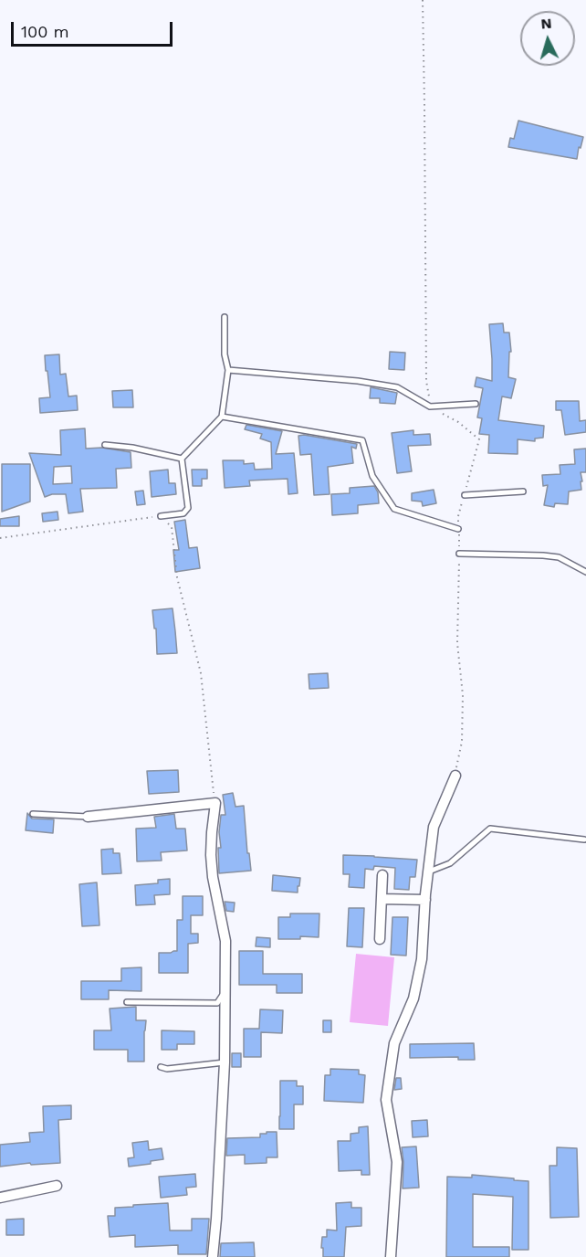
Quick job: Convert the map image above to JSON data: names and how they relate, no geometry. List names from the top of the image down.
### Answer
{
  "scale_bar": "100 m",
  "north": "top"
}
